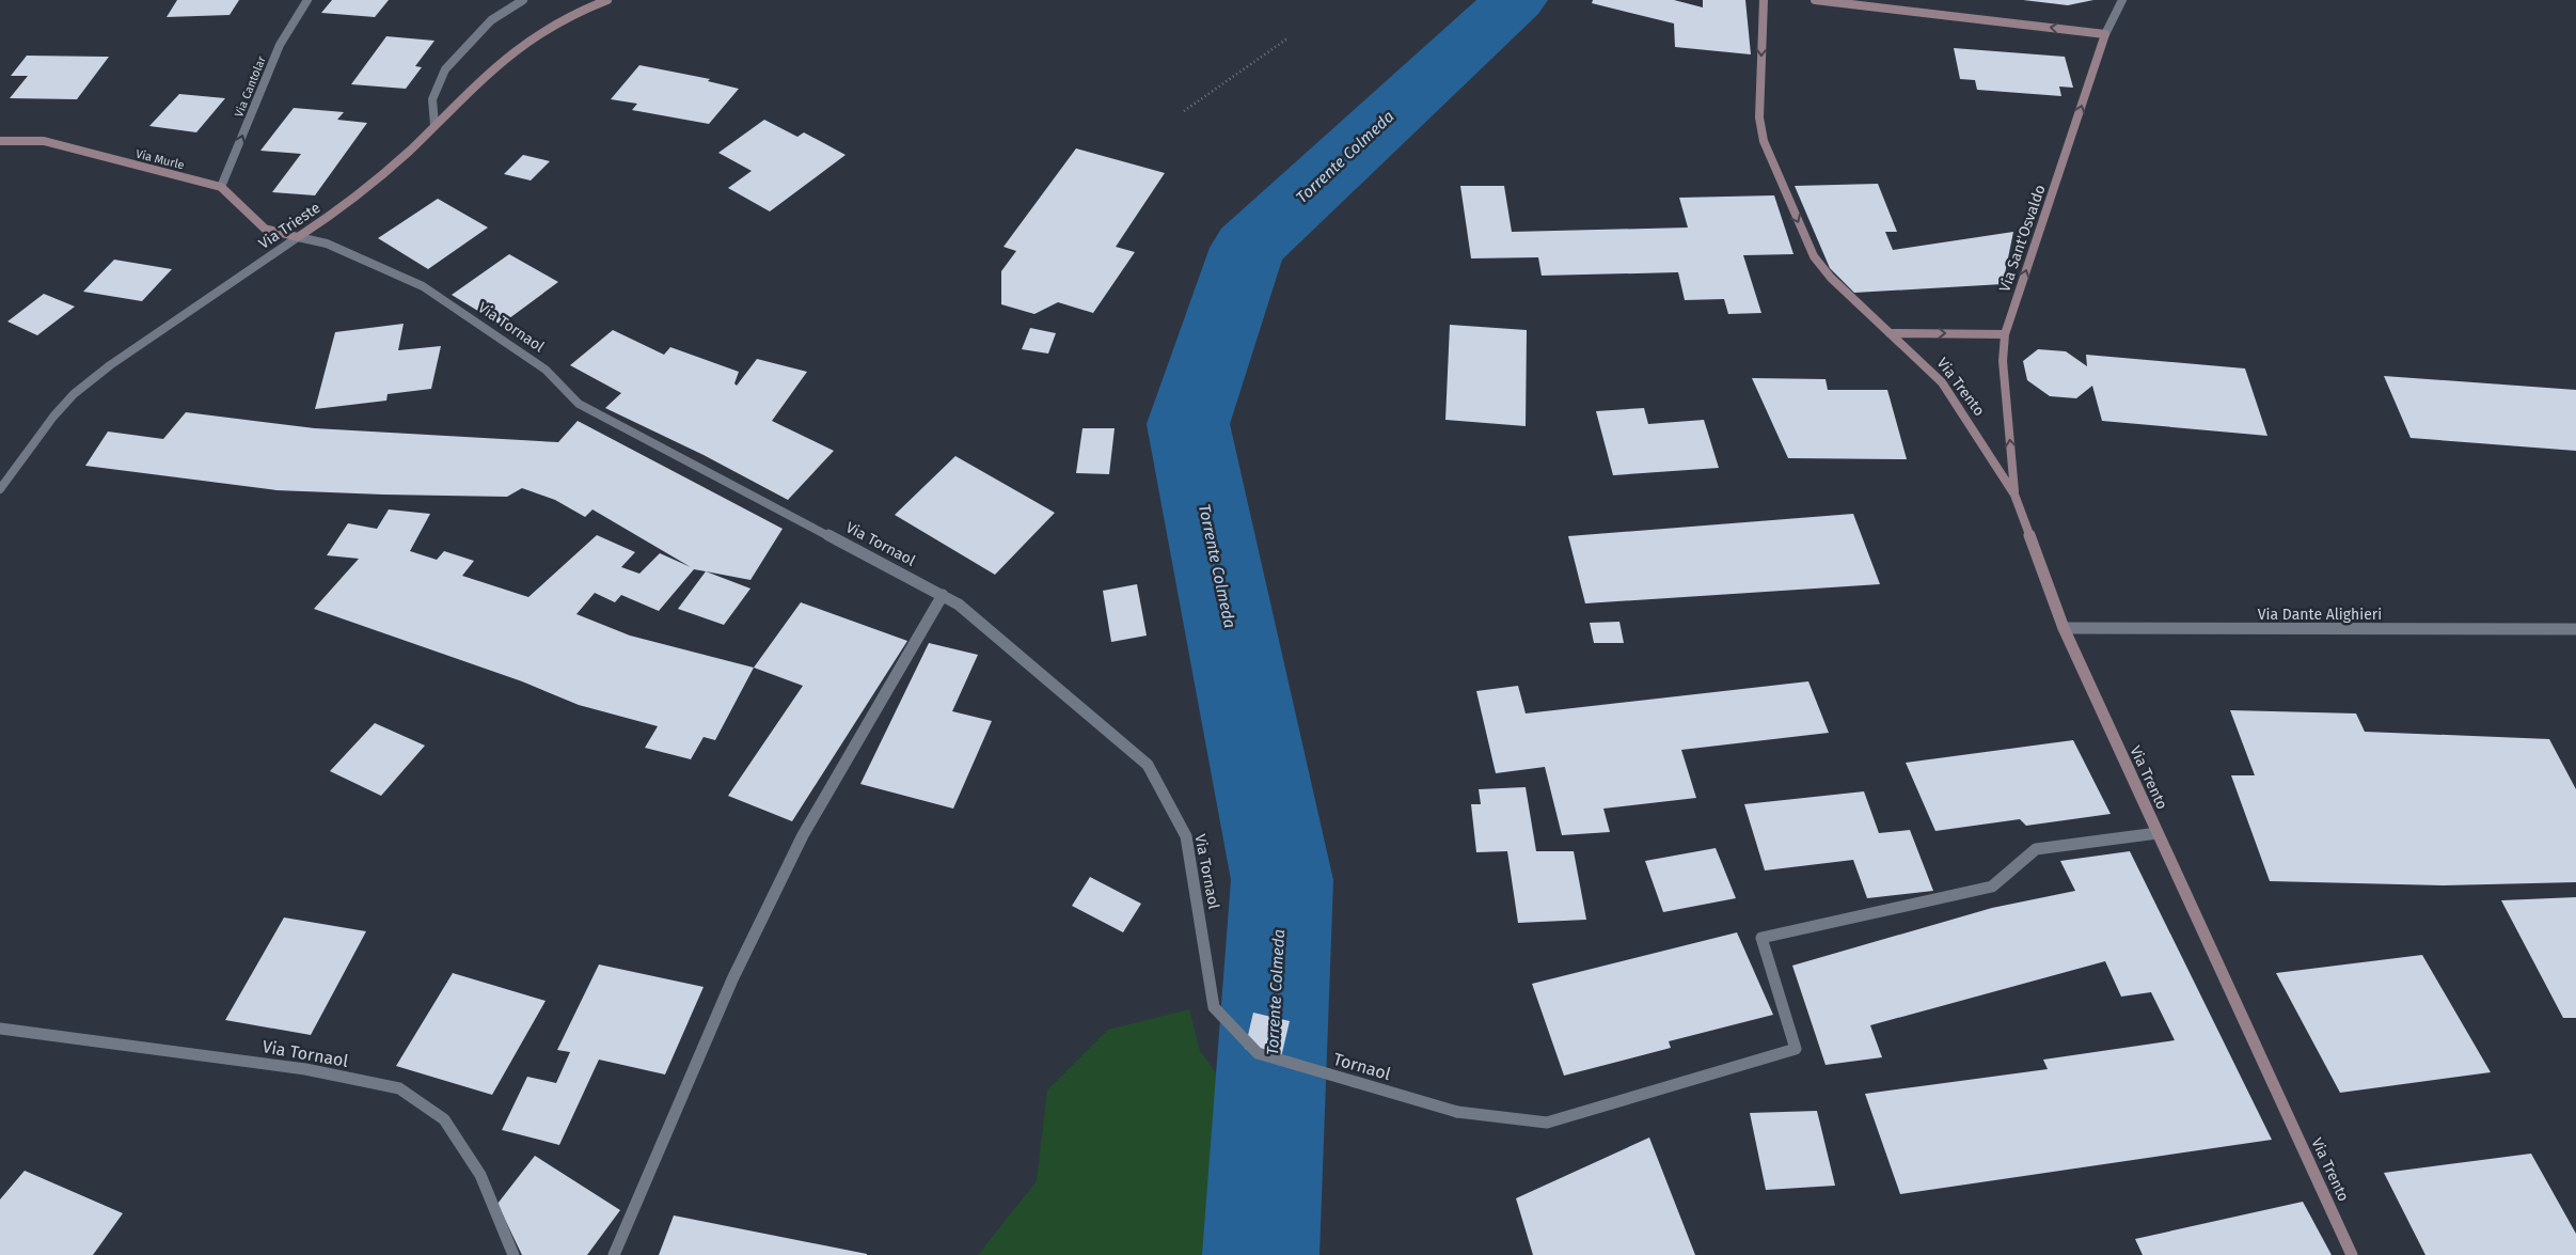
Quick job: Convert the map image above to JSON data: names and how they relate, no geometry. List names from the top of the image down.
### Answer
{
  "streets": {
    "main road": [
      "Via Murle",
      "Via Trieste",
      "Via Sant'Osvaldo",
      "Via Trento"
    ],
    "street": [
      "Via Cantolar",
      "Via Tornaol",
      "Via Dante Alighieri",
      "Tornaol"
    ]
  },
  "crossings": [
    ["Via Cantolar", "Via Murle"],
    ["Via Murle", "Via Trieste"],
    ["Via Murle", "Via Tornaol"],
    ["Via Trieste", "Via Tornaol"],
    ["Via Sant'Osvaldo", "Via Trento"],
    ["Via Tornaol", "Tornaol"],
    ["Via Trento", "Via Dante Alighieri"],
    ["Via Trento", "Tornaol"]
  ],
  "one_way": ["Via Cantolar", "Via Sant'Osvaldo"],
  "water": ["Torrente Colmeda"]
}
